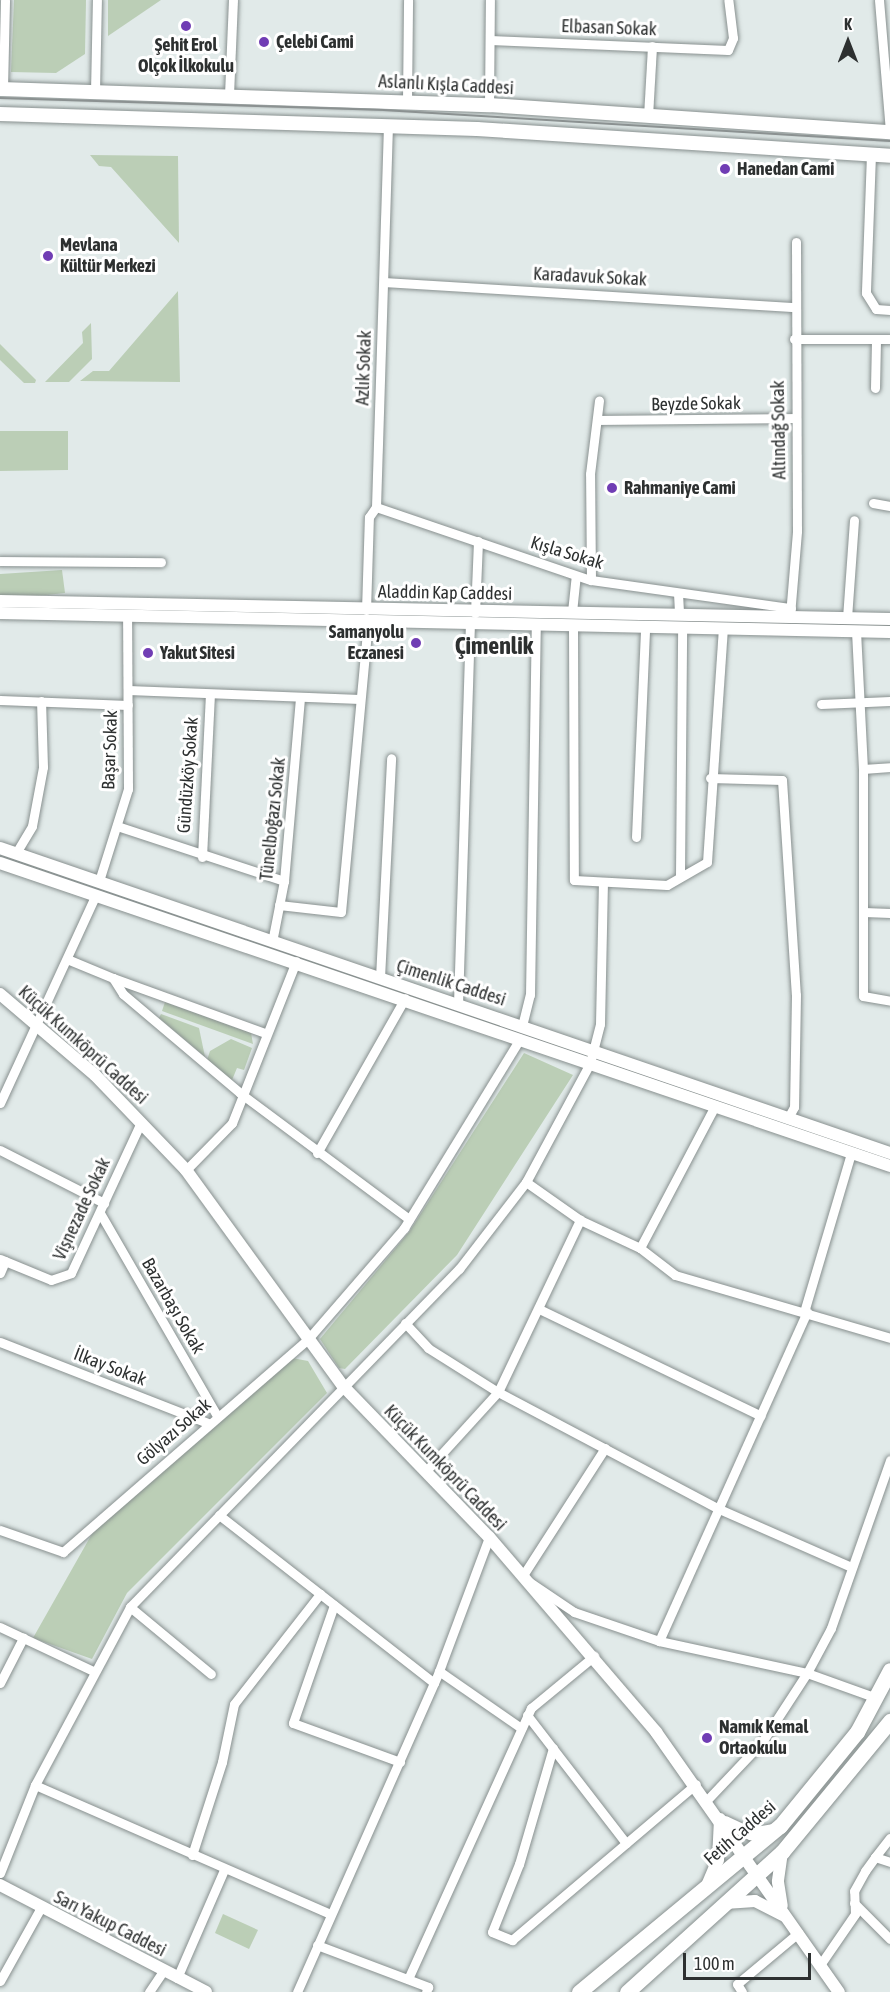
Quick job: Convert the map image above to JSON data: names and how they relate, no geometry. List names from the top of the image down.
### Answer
{
  "streets": {
    "main road": ["Aslanlı Kışla Caddesi", "Fetih Caddesi"],
    "street": [
      "Elbasan Sokak",
      "Karadavuk Sokak",
      "Azlık Sokak",
      "Beyzde Sokak",
      "Altındağ Sokak",
      "Kışla Sokak",
      "Aladdin Kap Caddesi",
      "Başar Sokak",
      "Gündüzköy Sokak",
      "Tünelboğazı Sokak",
      "Çimenlik Caddesi",
      "Küçük Kumköprü Caddesi",
      "Vişnezade Sokak",
      "Bazarbaşı Sokak",
      "İlkay Sokak",
      "Gölyazı Sokak",
      "Sarı Yakup Caddesi"
    ]
  },
  "crossings": [
    ["Karadavuk Sokak", "Azlık Sokak"],
    ["Karadavuk Sokak", "Altındağ Sokak"],
    ["Azlık Sokak", "Kışla Sokak"],
    ["Azlık Sokak", "Aladdin Kap Caddesi"],
    ["Azlık Sokak", "Tünelboğazı Sokak"],
    ["Beyzde Sokak", "Altındağ Sokak"],
    ["Altındağ Sokak", "Kışla Sokak"],
    ["Altındağ Sokak", "Aladdin Kap Caddesi"],
    ["Kışla Sokak", "Aladdin Kap Caddesi"],
    ["Aladdin Kap Caddesi", "Başar Sokak"],
    ["Başar Sokak", "Çimenlik Caddesi"],
    ["Tünelboğazı Sokak", "Çimenlik Caddesi"],
    ["Çimenlik Caddesi", "Gölyazı Sokak"],
    ["Küçük Kumköprü Caddesi", "Vişnezade Sokak"],
    ["Küçük Kumköprü Caddesi", "Gölyazı Sokak"],
    ["Küçük Kumköprü Caddesi", "Fetih Caddesi"],
    ["Vişnezade Sokak", "Bazarbaşı Sokak"],
    ["Bazarbaşı Sokak", "Gölyazı Sokak"],
    ["İlkay Sokak", "Gölyazı Sokak"]
  ],
  "districts": ["Çimenlik"],
  "places": [
    "Şehit Erol Olçok İlkokulu",
    "Çelebi Cami",
    "Hanedan Cami",
    "Mevlana Kültür Merkezi",
    "Rahmaniye Cami",
    "Samanyolu Eczanesi",
    "Yakut Sitesi",
    "Namık Kemal Ortaokulu"
  ],
  "scale_bar": "100 m",
  "north": "top"
}
